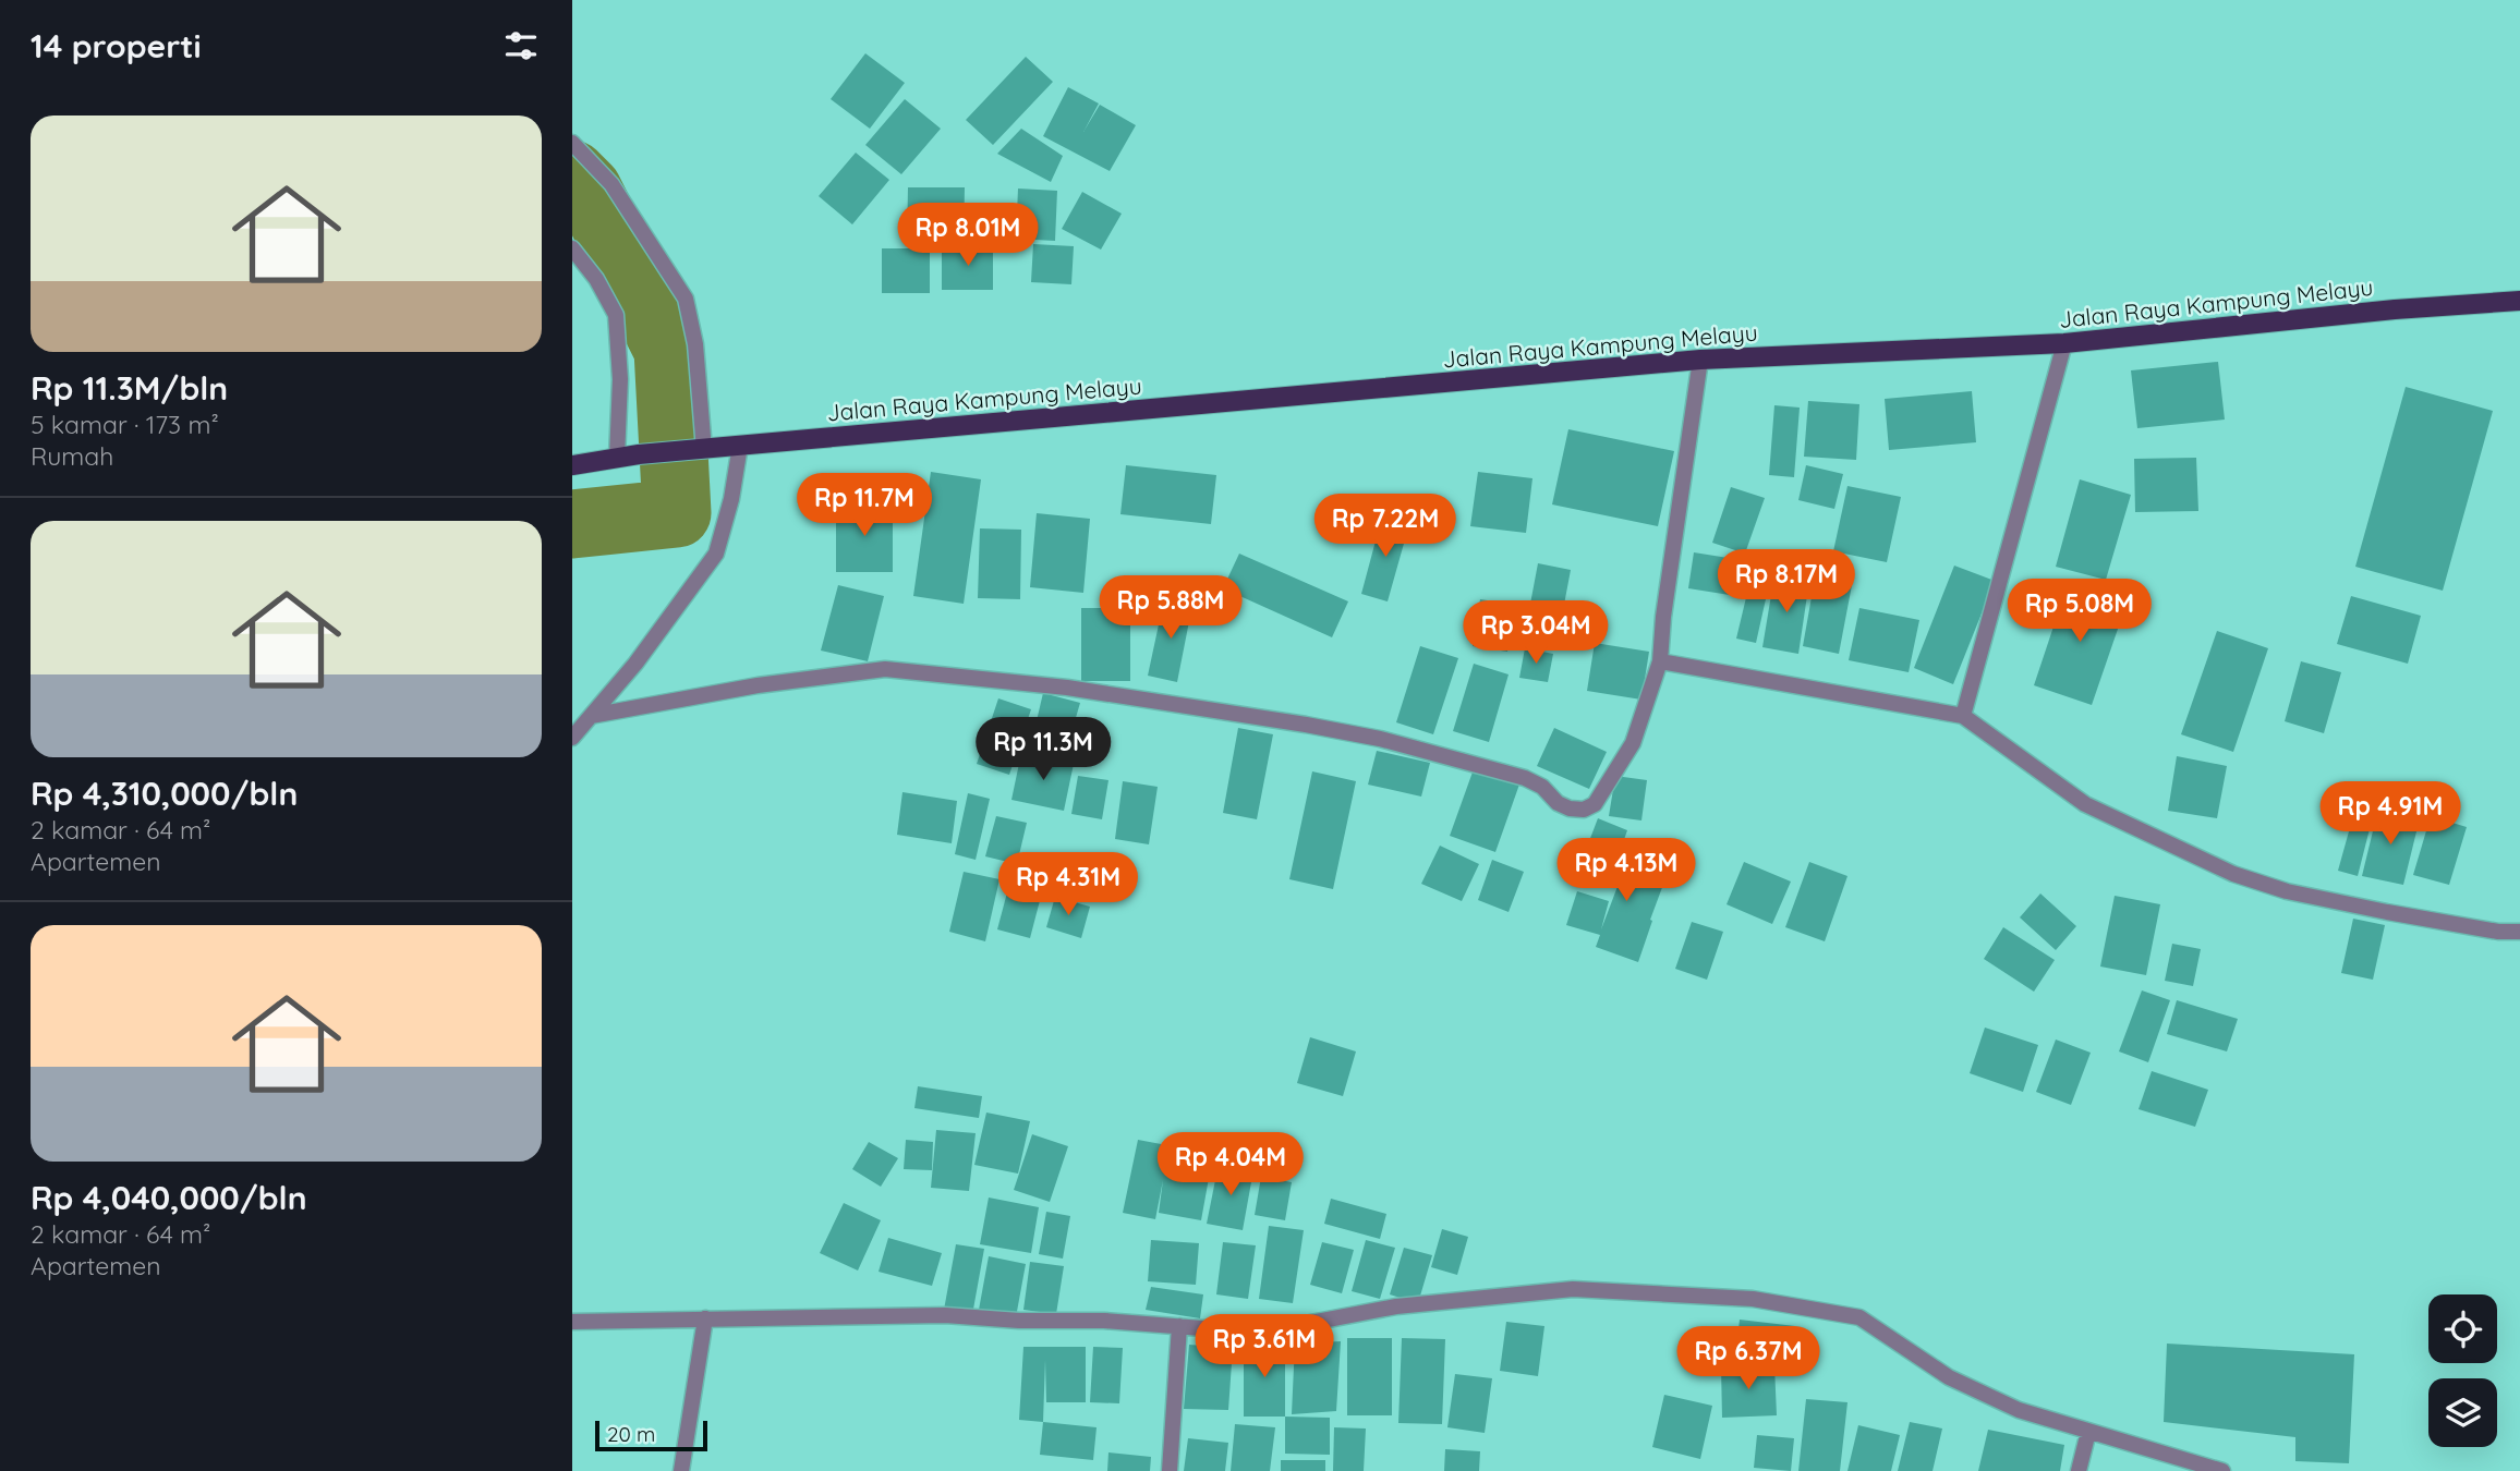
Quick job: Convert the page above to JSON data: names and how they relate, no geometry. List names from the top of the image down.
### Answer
{
  "streets": {
    "main road": ["Jalan Raya Kampung Melayu"]
  },
  "scale_bar": "20 m",
  "page": {
    "heading": "14 properti",
    "list": [
      {
        "name": "Rp 11.3M/bln",
        "note": "5 kamar · 173 m² · Rumah"
      },
      {
        "name": "Rp 4,310,000/bln",
        "note": "2 kamar · 64 m² · Apartemen"
      },
      {
        "name": "Rp 4,040,000/bln",
        "note": "2 kamar · 64 m² · Apartemen"
      }
    ],
    "price": [
      "Rp 8.01M",
      "Rp 11.7M",
      "Rp 7.22M",
      "Rp 8.17M",
      "Rp 5.88M",
      "Rp 5.08M",
      "Rp 3.04M",
      "Rp 11.3M",
      "Rp 4.91M",
      "Rp 4.13M",
      "Rp 4.31M",
      "Rp 4.04M",
      "Rp 3.61M",
      "Rp 6.37M"
    ],
    "scale": "20 m"
  }
}
